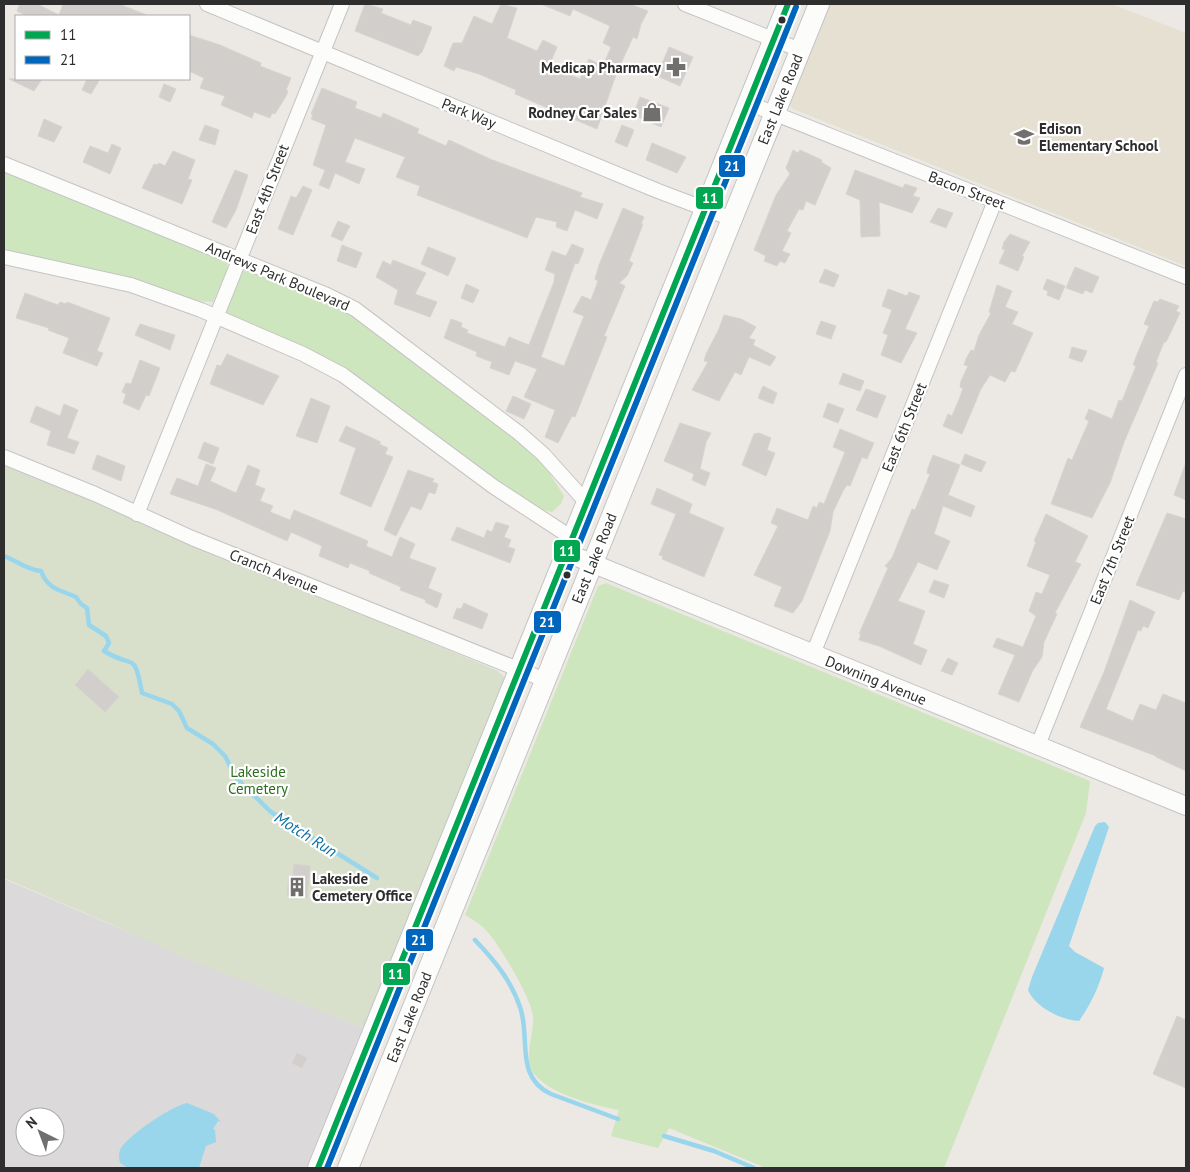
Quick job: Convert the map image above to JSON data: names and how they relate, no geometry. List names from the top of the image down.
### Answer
{
  "streets": {
    "main road": ["East Lake Road"],
    "street": [
      "Park Way",
      "East 4th Street",
      "Bacon Street",
      "Andrews Park Boulevard",
      "East 6th Street",
      "East 7th Street",
      "Cranch Avenue",
      "Downing Avenue"
    ]
  },
  "crossings": [
    ["East Lake Road", "Park Way"],
    ["East Lake Road", "Bacon Street"],
    ["East Lake Road", "Andrews Park Boulevard"],
    ["East Lake Road", "Cranch Avenue"],
    ["East Lake Road", "Downing Avenue"],
    ["Park Way", "East 4th Street"],
    ["East 4th Street", "Andrews Park Boulevard"],
    ["East 4th Street", "Cranch Avenue"],
    ["Bacon Street", "East 6th Street"],
    ["East 6th Street", "Downing Avenue"],
    ["East 7th Street", "Downing Avenue"]
  ],
  "water": ["Motch Run"],
  "parks": ["Lakeside Cemetery"],
  "places": {
    "pharmacy": ["Medicap Pharmacy"],
    "shop": ["Rodney Car Sales"],
    "school or university": ["Edison Elementary School"],
    "building": ["Lakeside Cemetery Office"]
  },
  "lines": ["transit line 11", "transit line 21"],
  "legend": ["11", "21"],
  "north": "top left"
}
